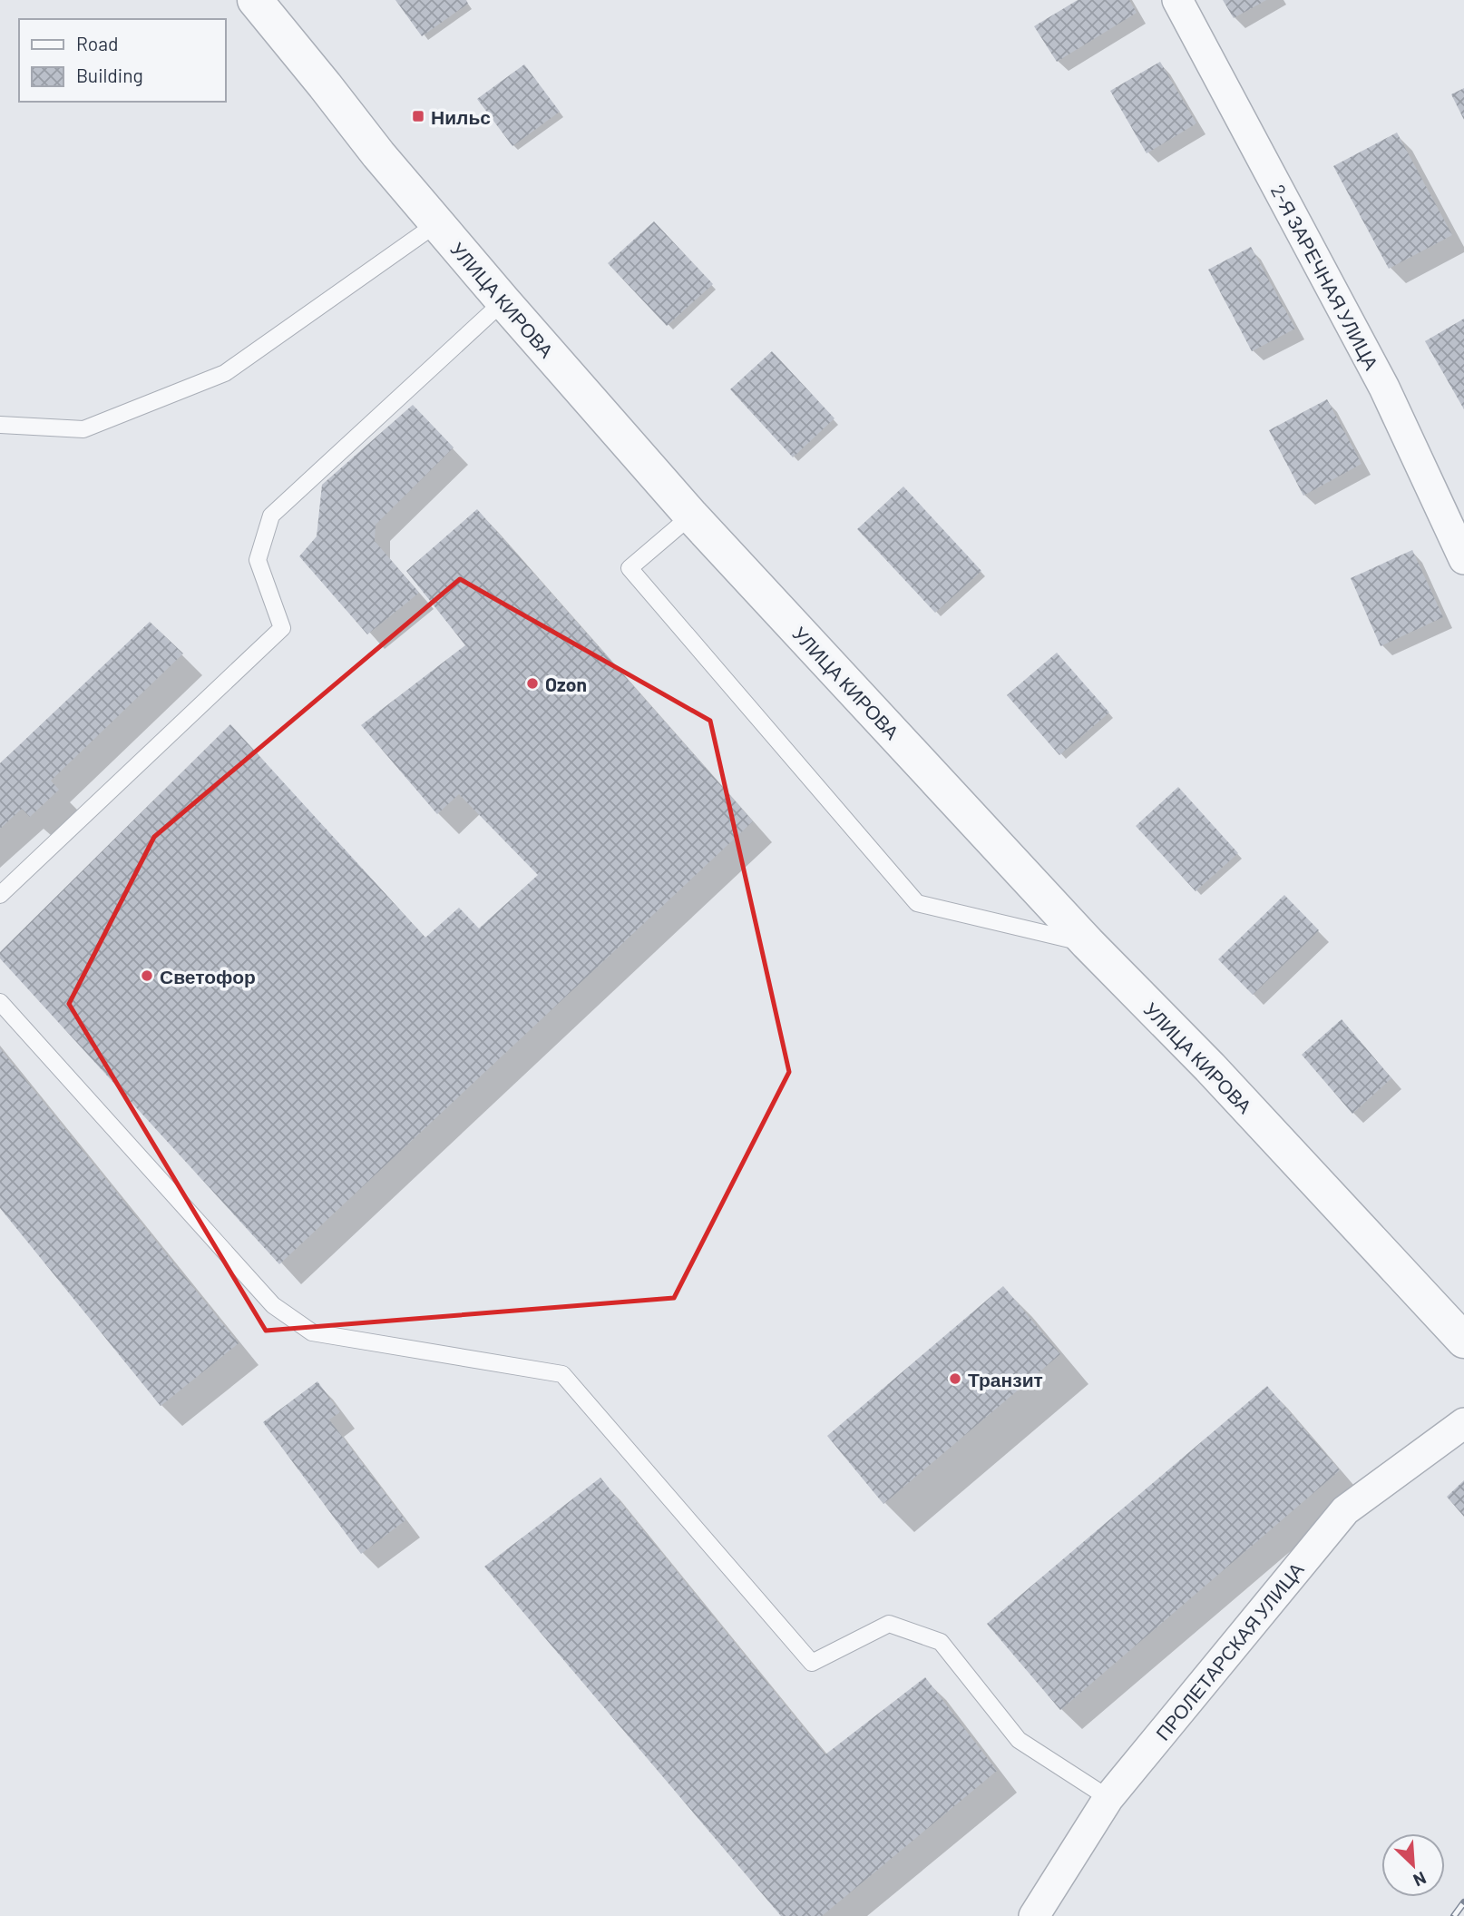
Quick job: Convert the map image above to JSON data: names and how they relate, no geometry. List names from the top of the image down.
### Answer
{
  "streets": {
    "street": ["2-Я ЗАРЕЧНАЯ УЛИЦА", "УЛИЦА КИРОВА", "ПРОЛЕТАРСКАЯ УЛИЦА"]
  },
  "places": {
    "transit": ["Нильс"],
    "other": ["Ozon", "Светофор", "Транзит"]
  },
  "legend": ["Road", "Building"],
  "north": "bottom right"
}
